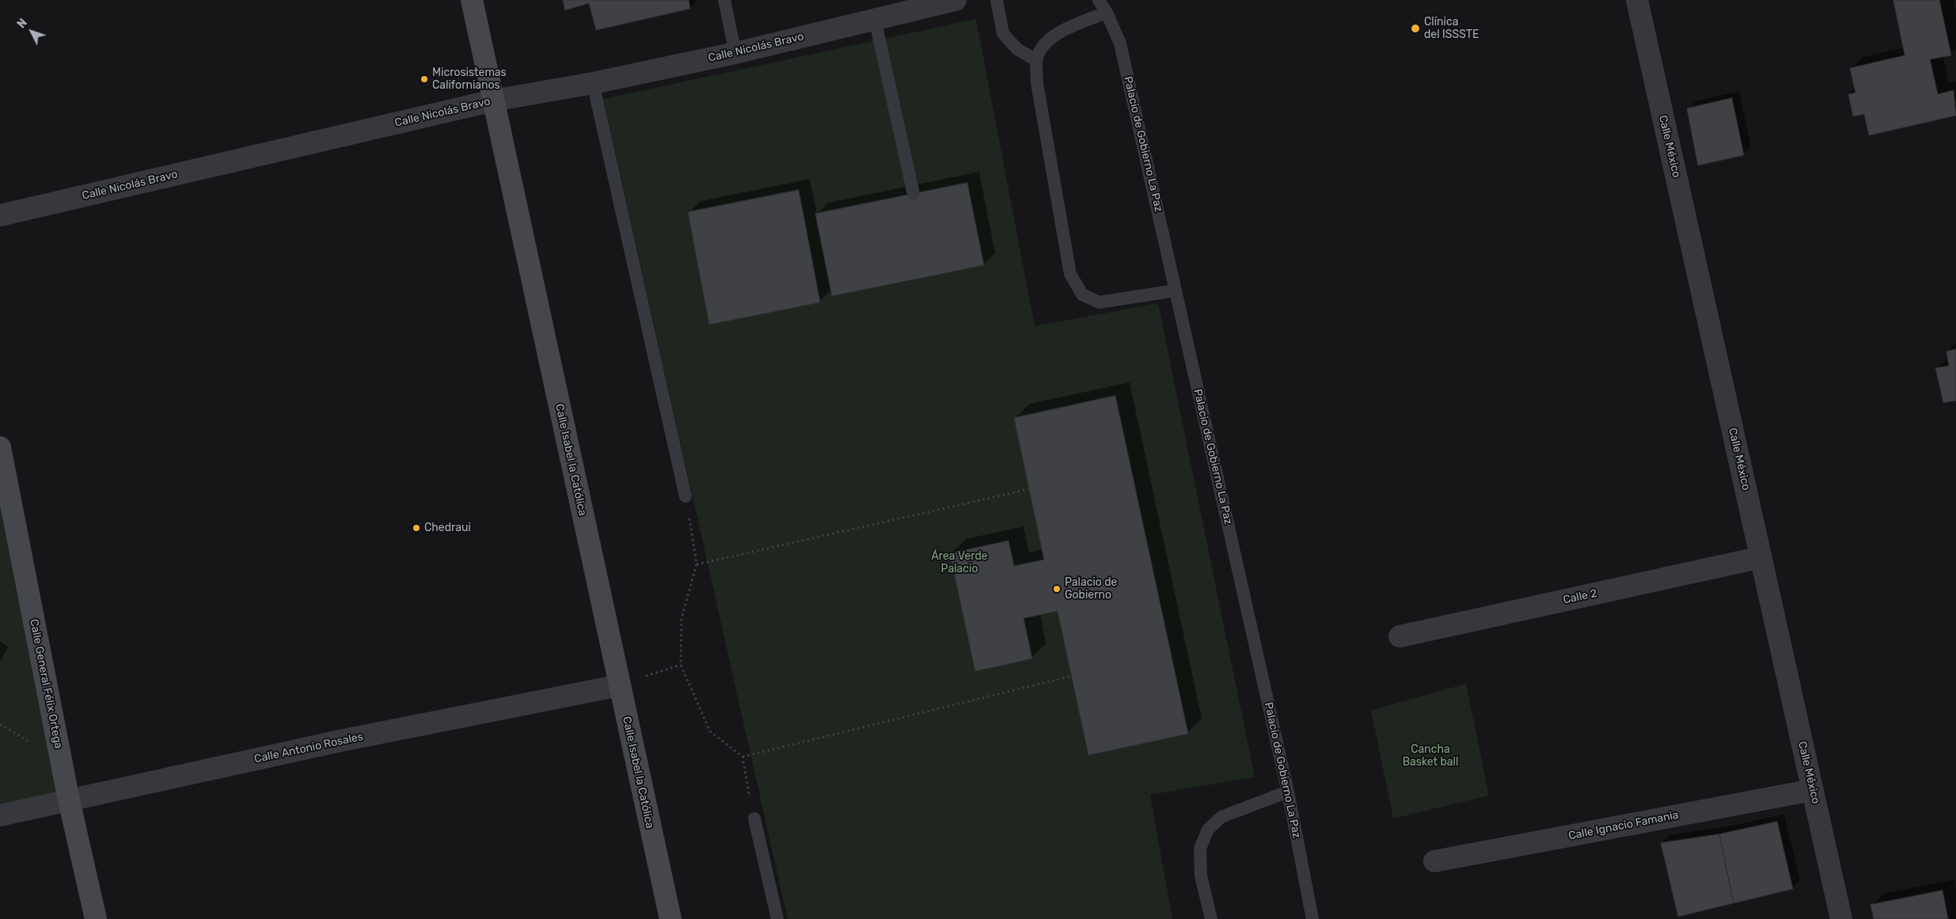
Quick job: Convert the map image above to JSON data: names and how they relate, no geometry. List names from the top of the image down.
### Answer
{
  "streets": {
    "street": [
      "Calle Nicolás Bravo",
      "Calle México",
      "Calle Isabel la Católica",
      "Calle 2",
      "Calle General Félix Ortega",
      "Calle Antonio Rosales",
      "Calle Ignacio Famania"
    ],
    "lane": ["Palacio de Gobierno La Paz"]
  },
  "crossings": [
    ["Calle Nicolás Bravo", "Calle Isabel la Católica"],
    ["Calle México", "Calle 2"],
    ["Calle México", "Calle Ignacio Famania"],
    ["Calle Isabel la Católica", "Calle Antonio Rosales"],
    ["Calle General Félix Ortega", "Calle Antonio Rosales"]
  ],
  "parks": ["Área Verde Palacio", "Cancha Basket ball"],
  "places": [
    "Clínica del ISSSTE",
    "Microsistemas Californianos",
    "Chedraui",
    "Palacio de Gobierno"
  ],
  "north": "top left"
}
